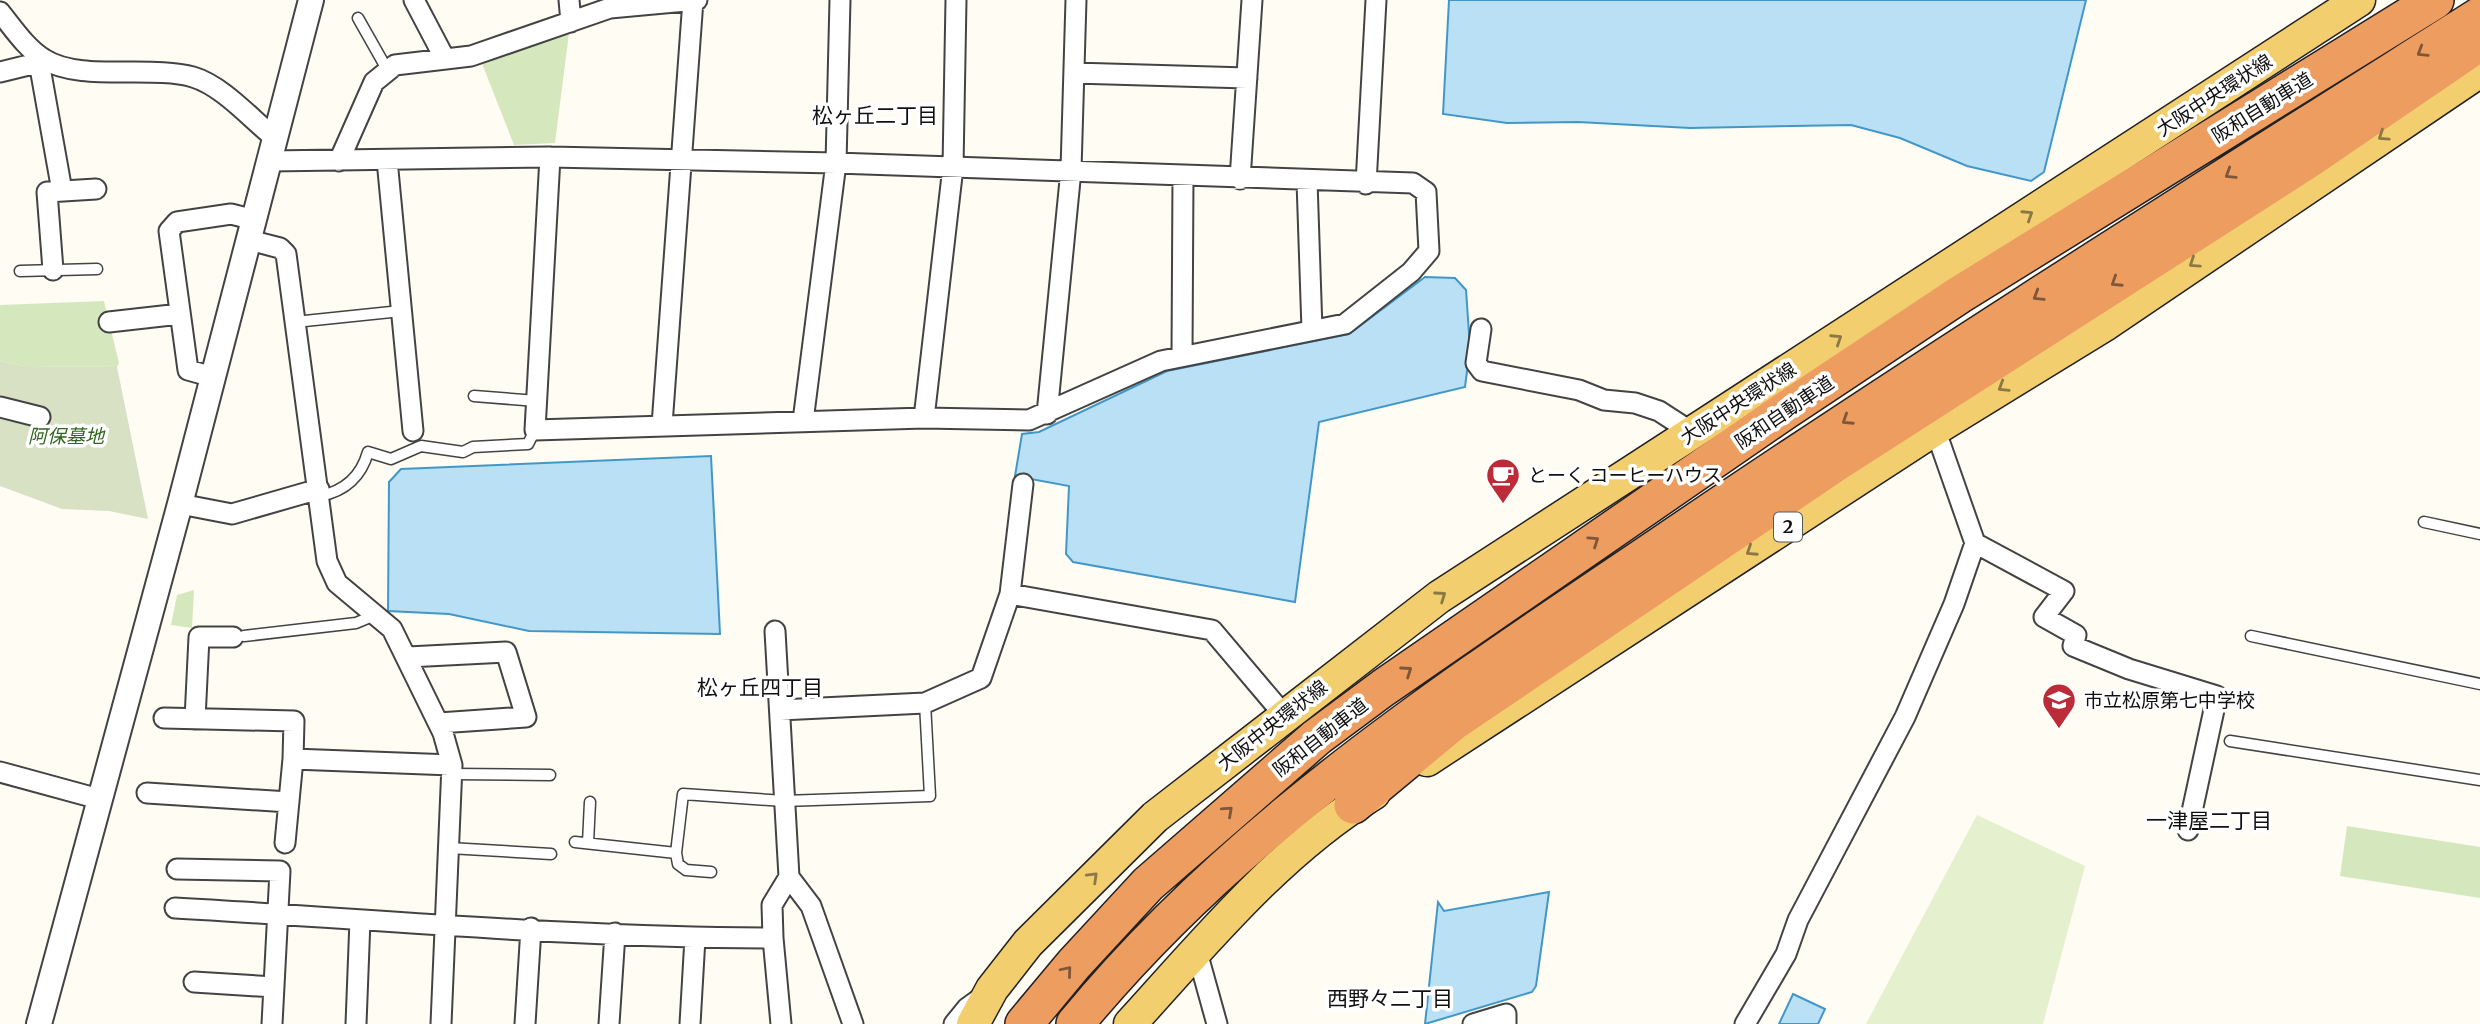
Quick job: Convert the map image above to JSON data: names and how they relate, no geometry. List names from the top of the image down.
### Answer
{
  "streets": {
    "highway": ["阪和自動車道"],
    "main road": ["大阪中央環状線", "2"]
  },
  "districts": [
    "松ヶ丘二丁目",
    "松ヶ丘四丁目",
    "一津屋二丁目",
    "西野々二丁目"
  ],
  "parks": ["阿保墓地"],
  "places": {
    "cafe": ["とーく コーヒーハウス"],
    "school or university": ["市立松原第七中学校"]
  }
}
